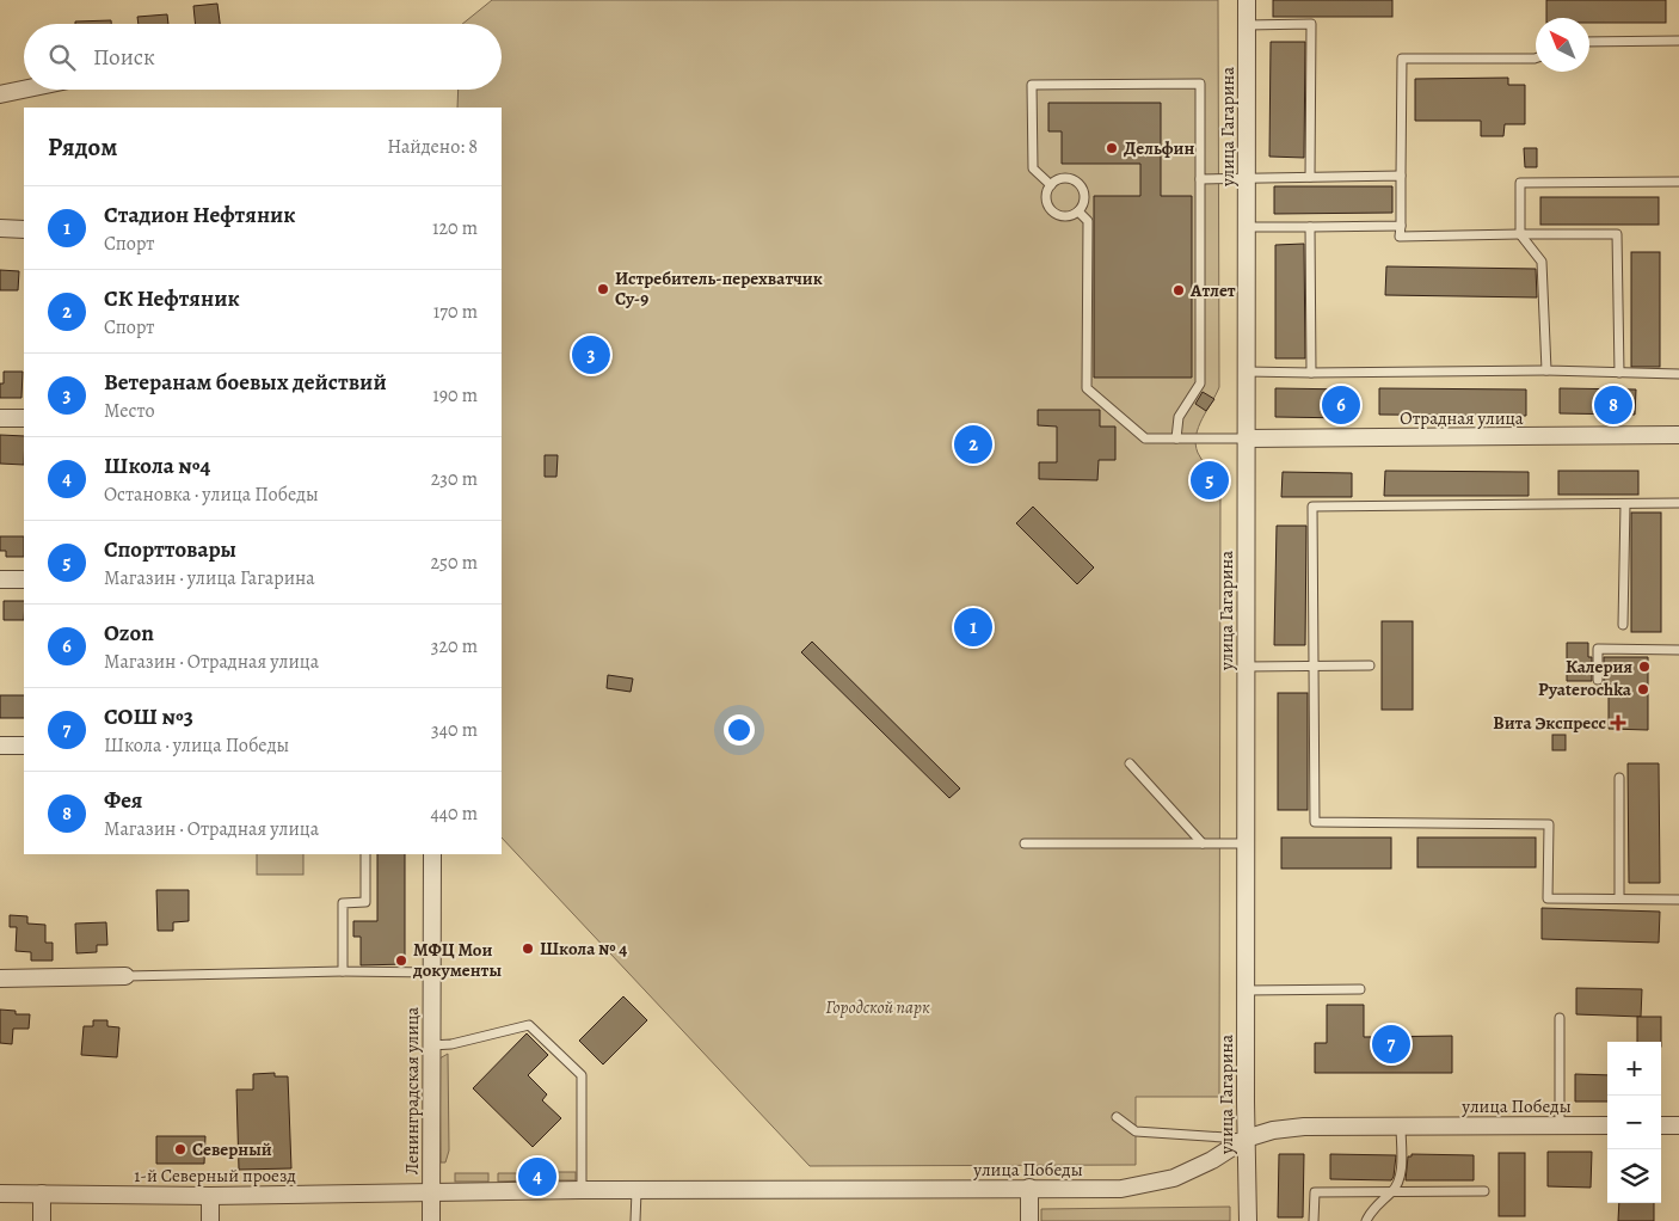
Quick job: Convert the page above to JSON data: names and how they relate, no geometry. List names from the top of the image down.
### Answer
{
  "streets": {
    "street": [
      "улица Гагарина",
      "Отрадная улица",
      "Ленинградская улица",
      "улица Победы",
      "1-й Северный проезд"
    ]
  },
  "crossings": [
    ["улица Гагарина", "Отрадная улица"],
    ["улица Гагарина", "улица Победы"],
    ["Ленинградская улица", "улица Победы"],
    ["Ленинградская улица", "1-й Северный проезд"],
    ["улица Победы", "1-й Северный проезд"]
  ],
  "parks": ["Городской парк"],
  "places": {
    "other": [
      "Дельфин",
      "Истребитель-перехватчик Су-9",
      "Атлет",
      "Калерия",
      "Pyaterochka",
      "Школа № 4",
      "МФЦ Мои документы",
      "Северный"
    ],
    "health": ["Вита Экспресс"]
  },
  "north": "top left",
  "page": {
    "search": "Поиск",
    "heading": ["Рядом", "Найдено: 8"],
    "list": [
      {
        "mark": "1",
        "name": "Стадион Нефтяник",
        "note": "Спорт",
        "value": "120 m"
      },
      {
        "mark": "2",
        "name": "СК Нефтяник",
        "note": "Спорт",
        "value": "170 m"
      },
      {
        "mark": "3",
        "name": "Ветеранам боевых действий",
        "note": "Место",
        "value": "190 m"
      },
      {
        "mark": "4",
        "name": "Школа №4",
        "note": "Остановка · улица Победы",
        "value": "230 m"
      },
      {
        "mark": "5",
        "name": "Спорттовары",
        "note": "Магазин · улица Гагарина",
        "value": "250 m"
      },
      {
        "mark": "6",
        "name": "Ozon",
        "note": "Магазин · Отрадная улица",
        "value": "320 m"
      },
      {
        "mark": "7",
        "name": "СОШ №3",
        "note": "Школа · улица Победы",
        "value": "340 m"
      },
      {
        "mark": "8",
        "name": "Фея",
        "note": "Магазин · Отрадная улица",
        "value": "440 m"
      }
    ],
    "pins": [
      "3",
      "6",
      "8",
      "2",
      "5",
      "1",
      "7",
      "4"
    ],
    "map_buttons": ["+", "−"]
  }
}
